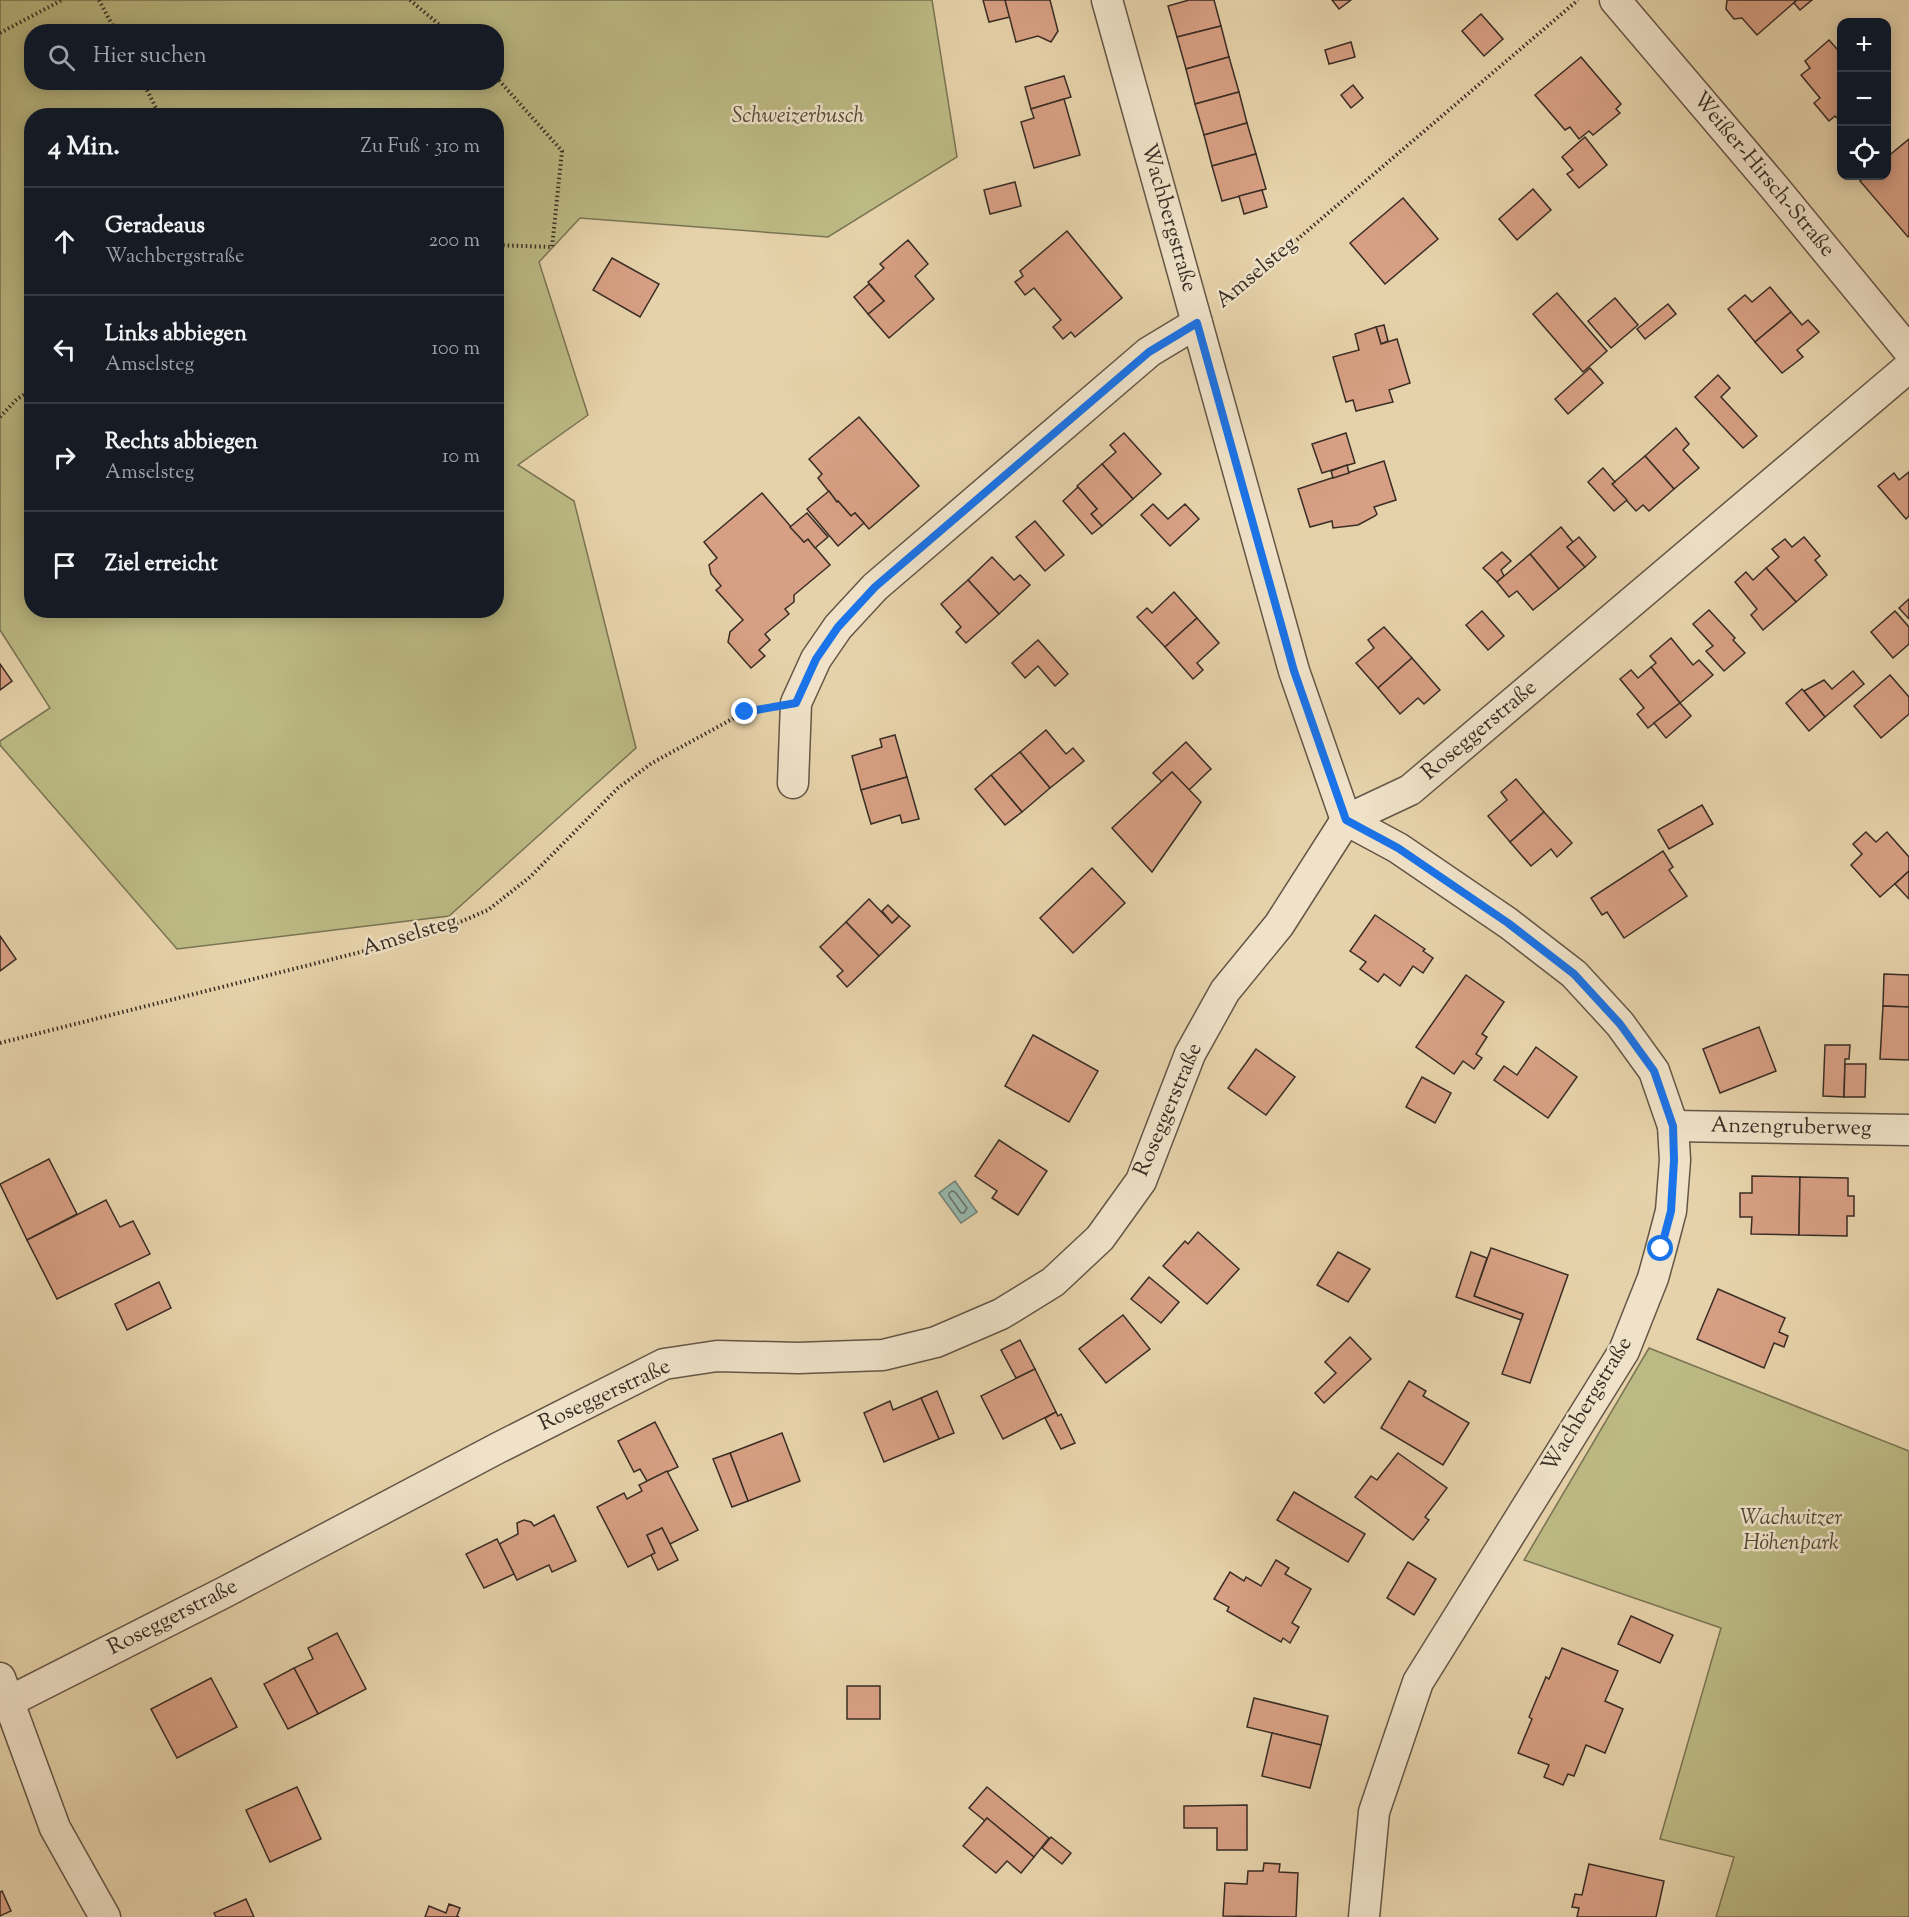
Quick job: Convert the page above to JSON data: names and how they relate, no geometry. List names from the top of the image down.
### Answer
{
  "streets": {
    "street": [
      "Weißer-Hirsch-Straße",
      "Wachbergstraße",
      "Amselsteg",
      "Roseggerstraße",
      "Anzengruberweg"
    ]
  },
  "crossings": [
    ["Wachbergstraße", "Amselsteg"],
    ["Wachbergstraße", "Roseggerstraße"],
    ["Wachbergstraße", "Anzengruberweg"]
  ],
  "parks": ["Schweizerbusch", "Wachwitzer Höhenpark"],
  "page": {
    "map_buttons": ["+", "−"],
    "search": "Hier suchen",
    "heading": ["4 Min.", "Zu Fuß · 310 m"],
    "list": [
      ["Geradeaus", "Wachbergstraße", "200 m"],
      ["Links abbiegen", "Amselsteg", "100 m"],
      ["Rechts abbiegen", "Amselsteg", "10 m"],
      "Ziel erreicht"
    ]
  }
}
